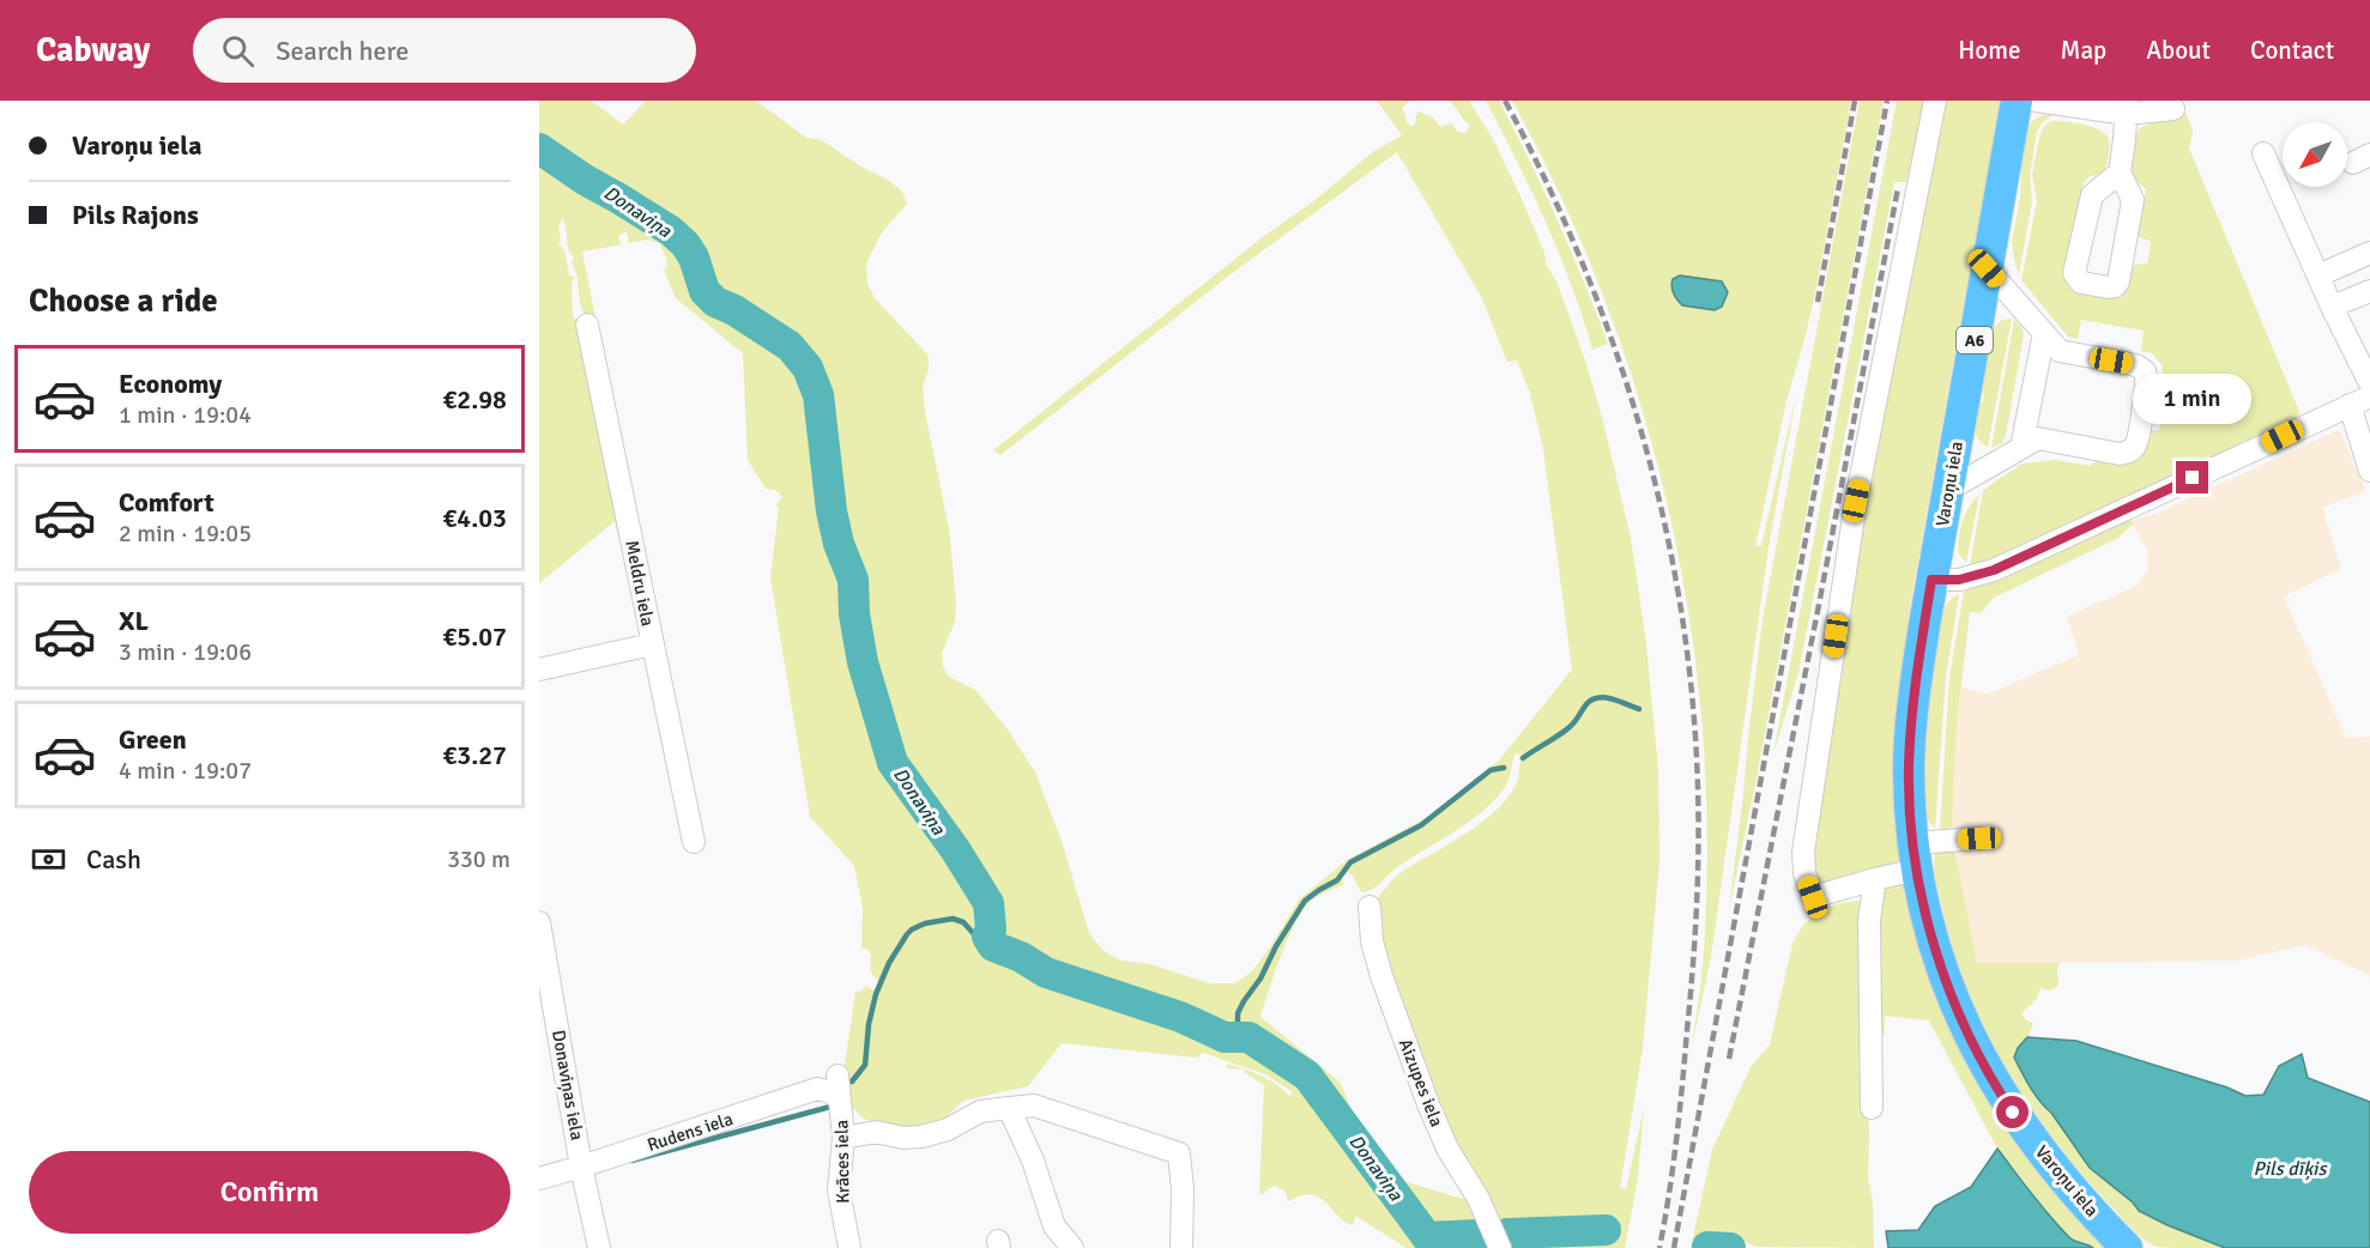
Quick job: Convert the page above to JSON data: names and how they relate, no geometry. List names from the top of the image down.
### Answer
{
  "streets": {
    "highway": ["A6", "Varoņu iela"],
    "street": [
      "Meldru iela",
      "Aizupes iela",
      "Donaviņas iela",
      "Rudens iela",
      "Krāces iela"
    ]
  },
  "crossings": [
    ["Donaviņas iela", "Rudens iela"],
    ["Rudens iela", "Krāces iela"]
  ],
  "water": ["Donaviņa", "Pils dīķis"],
  "north": "bottom left",
  "page": {
    "header": "Cabway",
    "search": "Search here",
    "nav": [
      "Home",
      "Map",
      "About",
      "Contact"
    ],
    "banner": ["Varoņu iela", "Pils Rajons"],
    "heading": "Choose a ride",
    "list": [
      {
        "name": "Economy",
        "note": "1 min · 19:04",
        "value": "€2.98"
      },
      {
        "name": "Comfort",
        "note": "2 min · 19:05",
        "value": "€4.03"
      },
      {
        "name": "XL",
        "note": "3 min · 19:06",
        "value": "€5.07"
      },
      {
        "name": "Green",
        "note": "4 min · 19:07",
        "value": "€3.27"
      }
    ],
    "bubble": "1 min",
    "pay": ["Cash", "330 m"],
    "buttons": "Confirm"
  }
}
